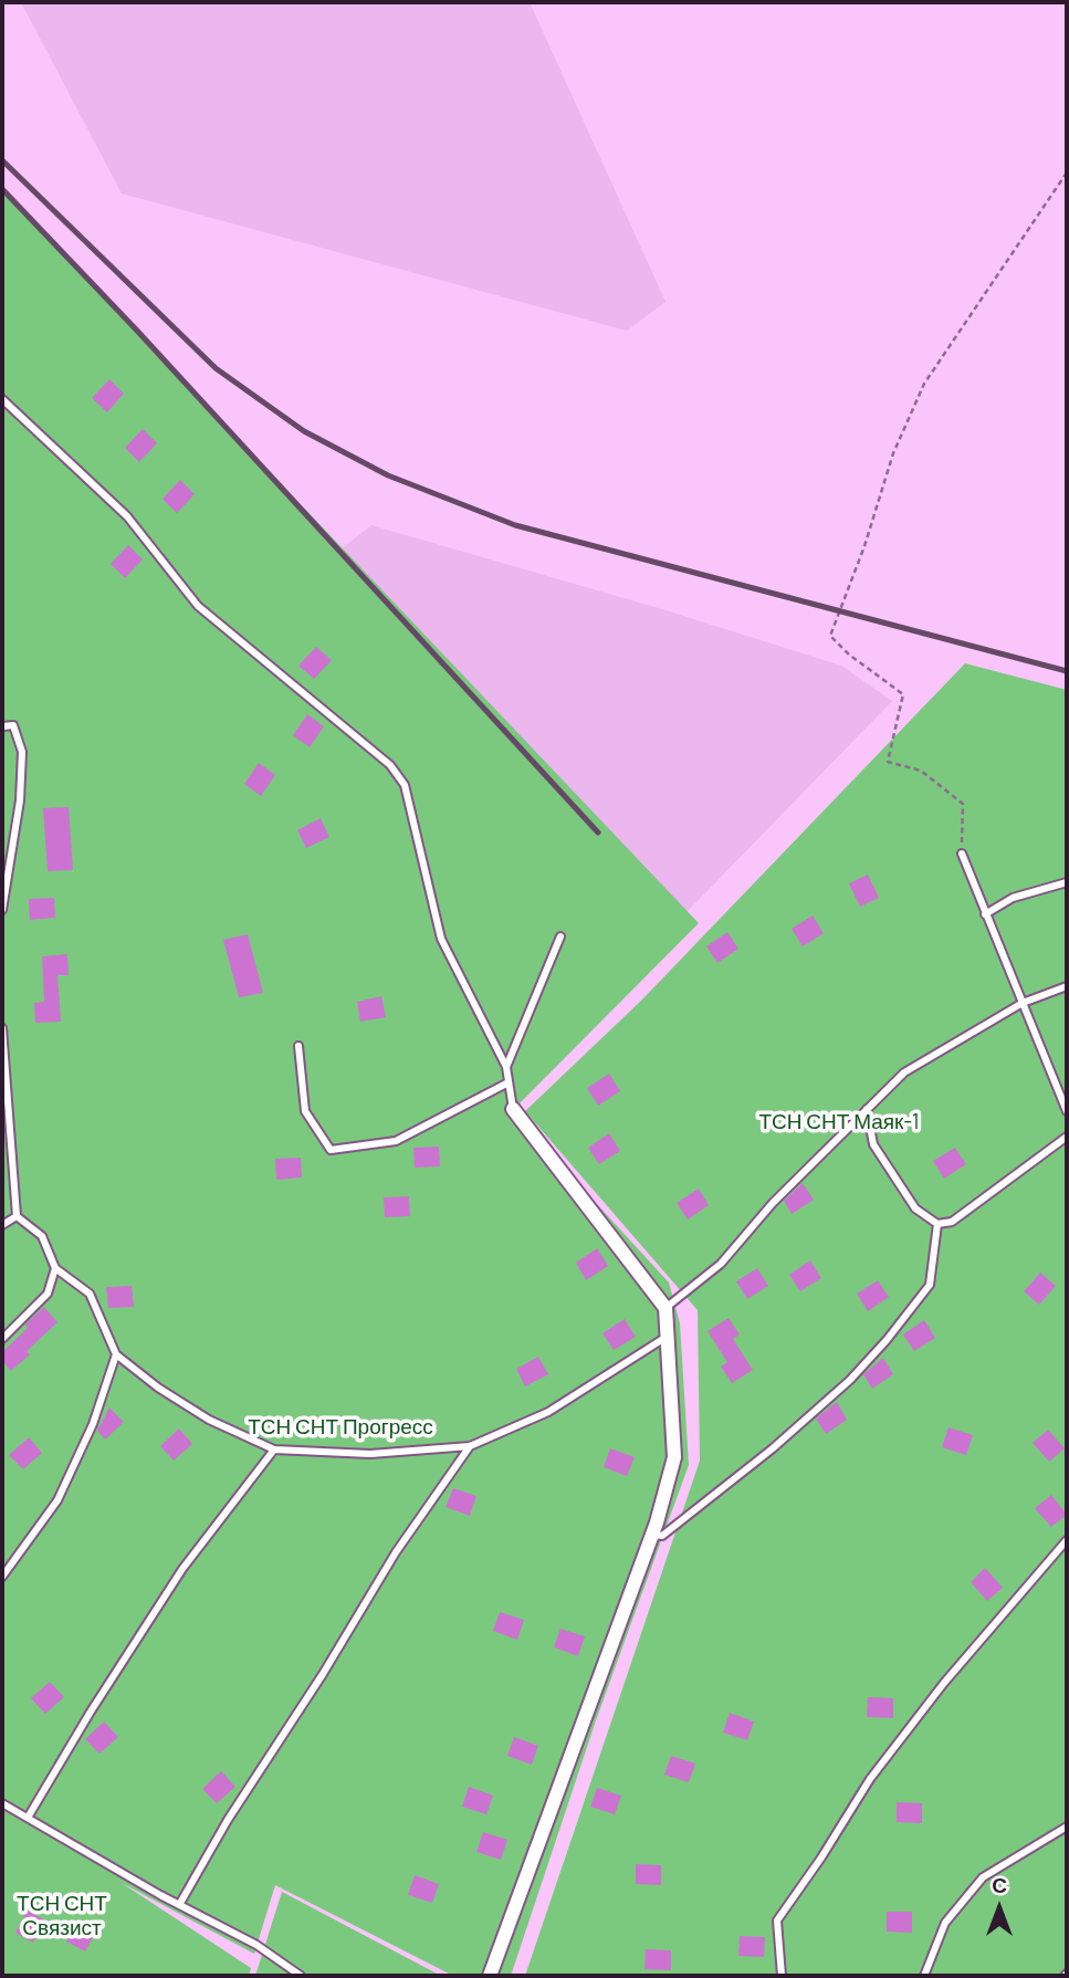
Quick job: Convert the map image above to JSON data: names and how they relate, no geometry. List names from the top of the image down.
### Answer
{
  "parks": ["ТСН СНТ Маяк-1", "ТСН СНТ Прогресс", "ТСН СНТ Связист"],
  "north": "top"
}
